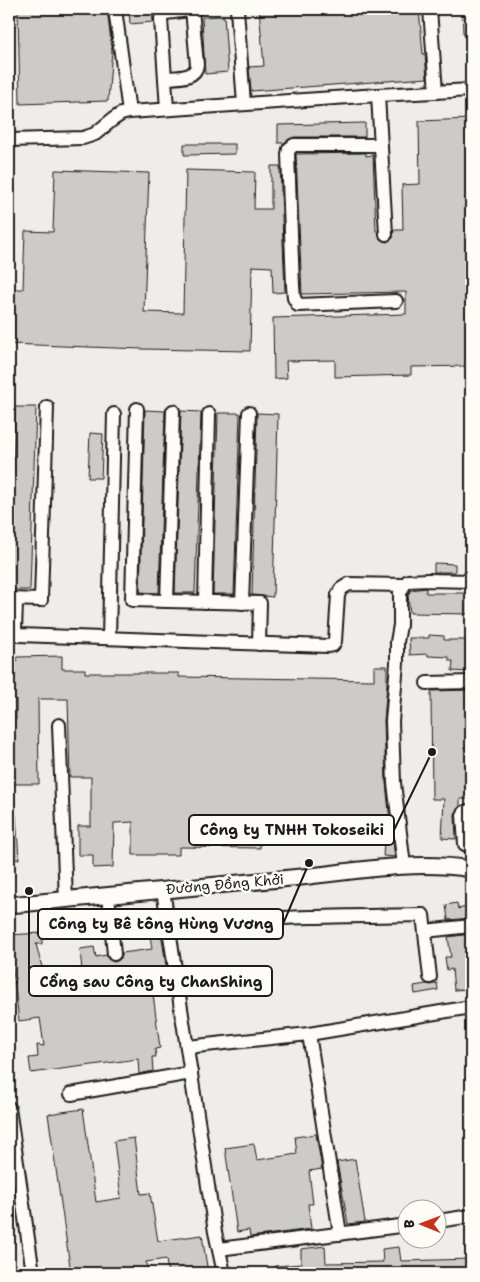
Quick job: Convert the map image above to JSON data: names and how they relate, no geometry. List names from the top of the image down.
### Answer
{
  "streets": {
    "main road": ["Đường Đồng Khởi"]
  },
  "places": ["Công ty TNHH Tokoseiki", "Công ty Bê tông Hùng Vương", "Cổng sau Công ty ChanShing"],
  "north": "left"
}
